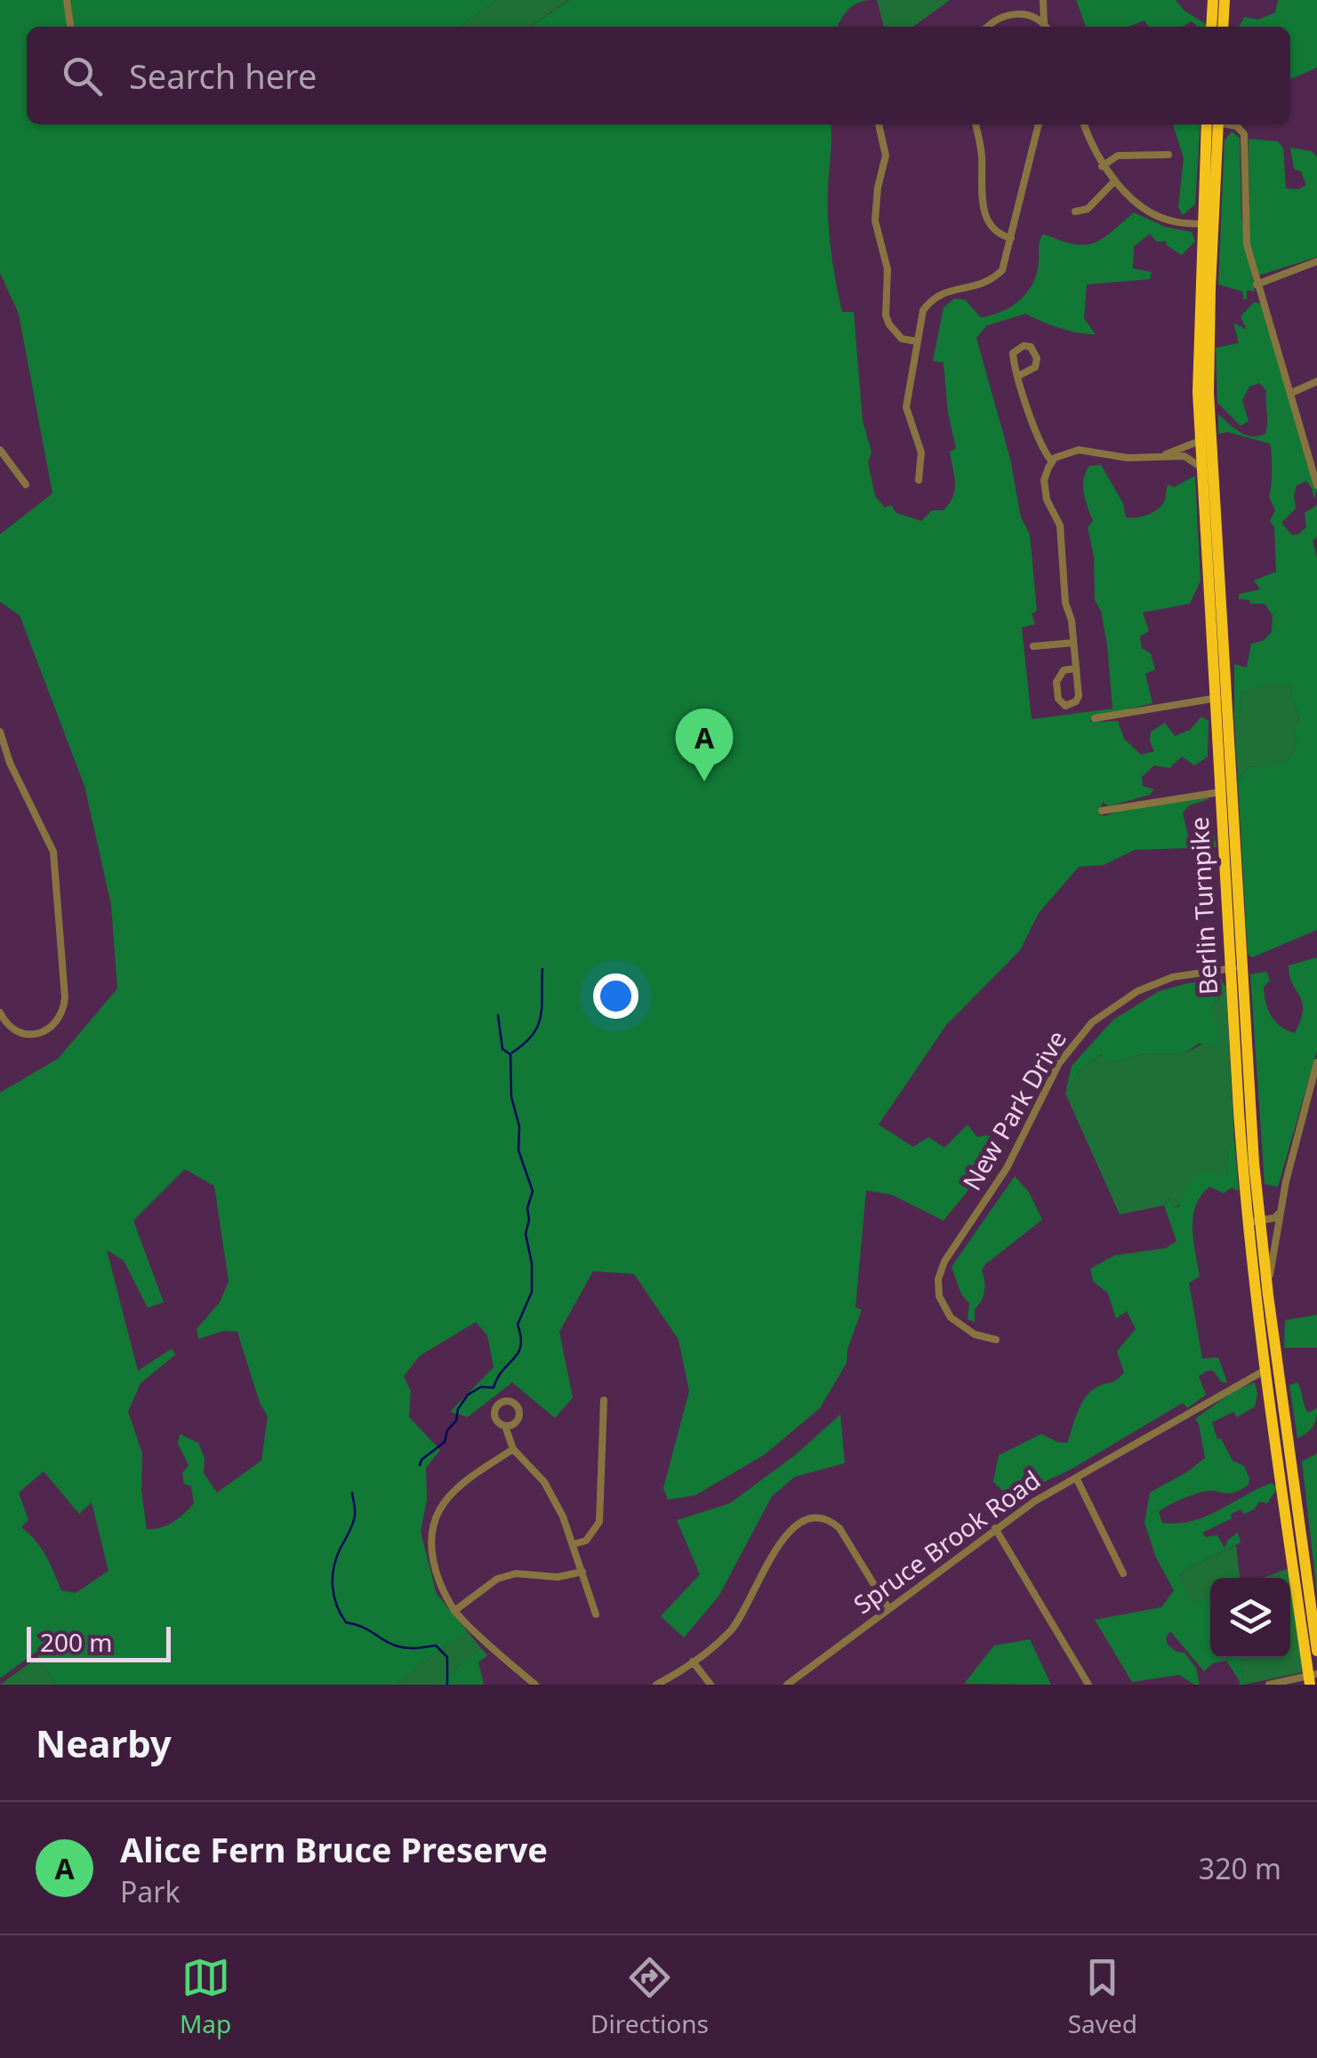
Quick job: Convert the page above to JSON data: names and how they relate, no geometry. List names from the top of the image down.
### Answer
{
  "streets": {
    "highway": ["Berlin Turnpike"],
    "street": ["New Park Drive", "Spruce Brook Road"]
  },
  "crossings": [
    ["Berlin Turnpike", "New Park Drive"],
    ["Berlin Turnpike", "Spruce Brook Road"]
  ],
  "scale_bar": "200 m",
  "page": {
    "search": "Search here",
    "pins": "A",
    "scale": "200 m",
    "heading": "Nearby",
    "list": [
      {
        "mark": "A",
        "name": "Alice Fern Bruce Preserve",
        "note": "Park",
        "value": "320 m"
      }
    ],
    "nav": ["Map", "Directions", "Saved"]
  }
}
